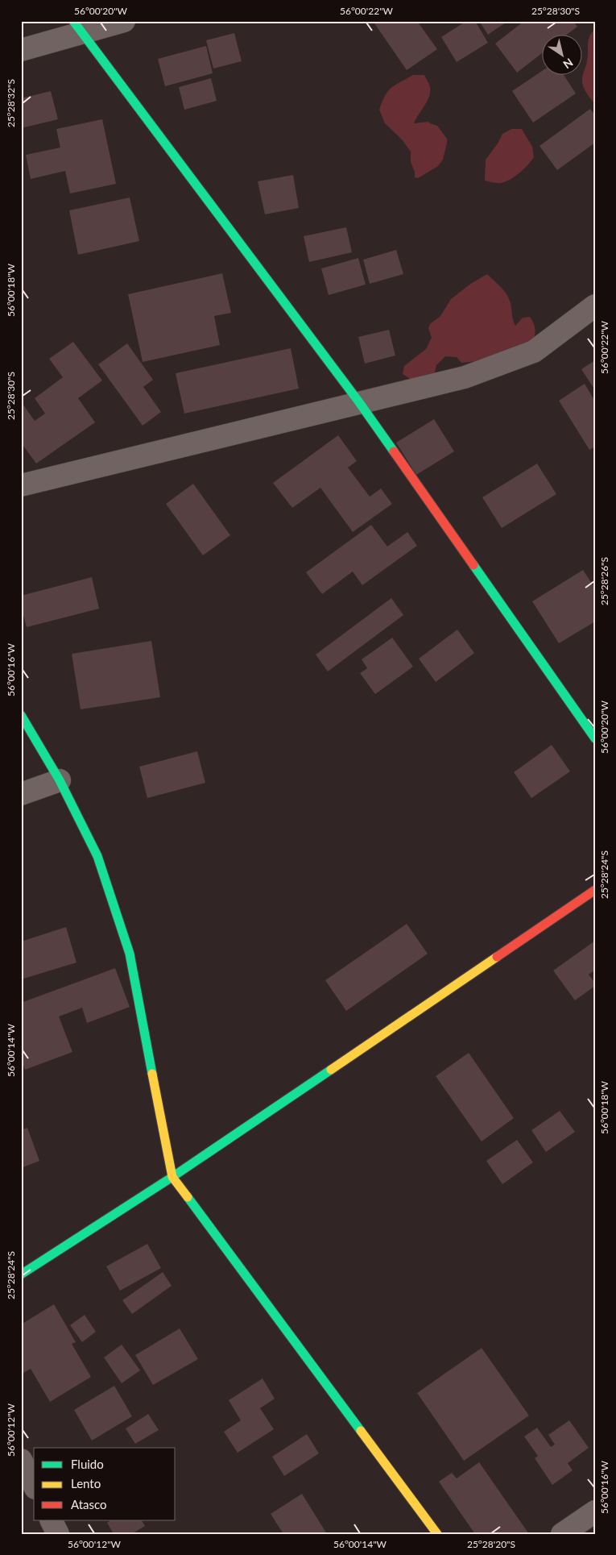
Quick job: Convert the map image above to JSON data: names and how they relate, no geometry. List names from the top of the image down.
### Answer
{
  "legend": ["Fluido", "Lento", "Atasco"],
  "north": "bottom right",
  "coordinates": [
    "56°00'20\"W",
    "56°00'22\"W",
    "25°28'30\"S",
    "25°28'32\"S",
    "56°00'18\"W",
    "25°28'26\"S",
    "56°00'16\"W",
    "25°28'24\"S",
    "56°00'14\"W",
    "56°00'12\"W",
    "25°28'20\"S"
  ]
}
